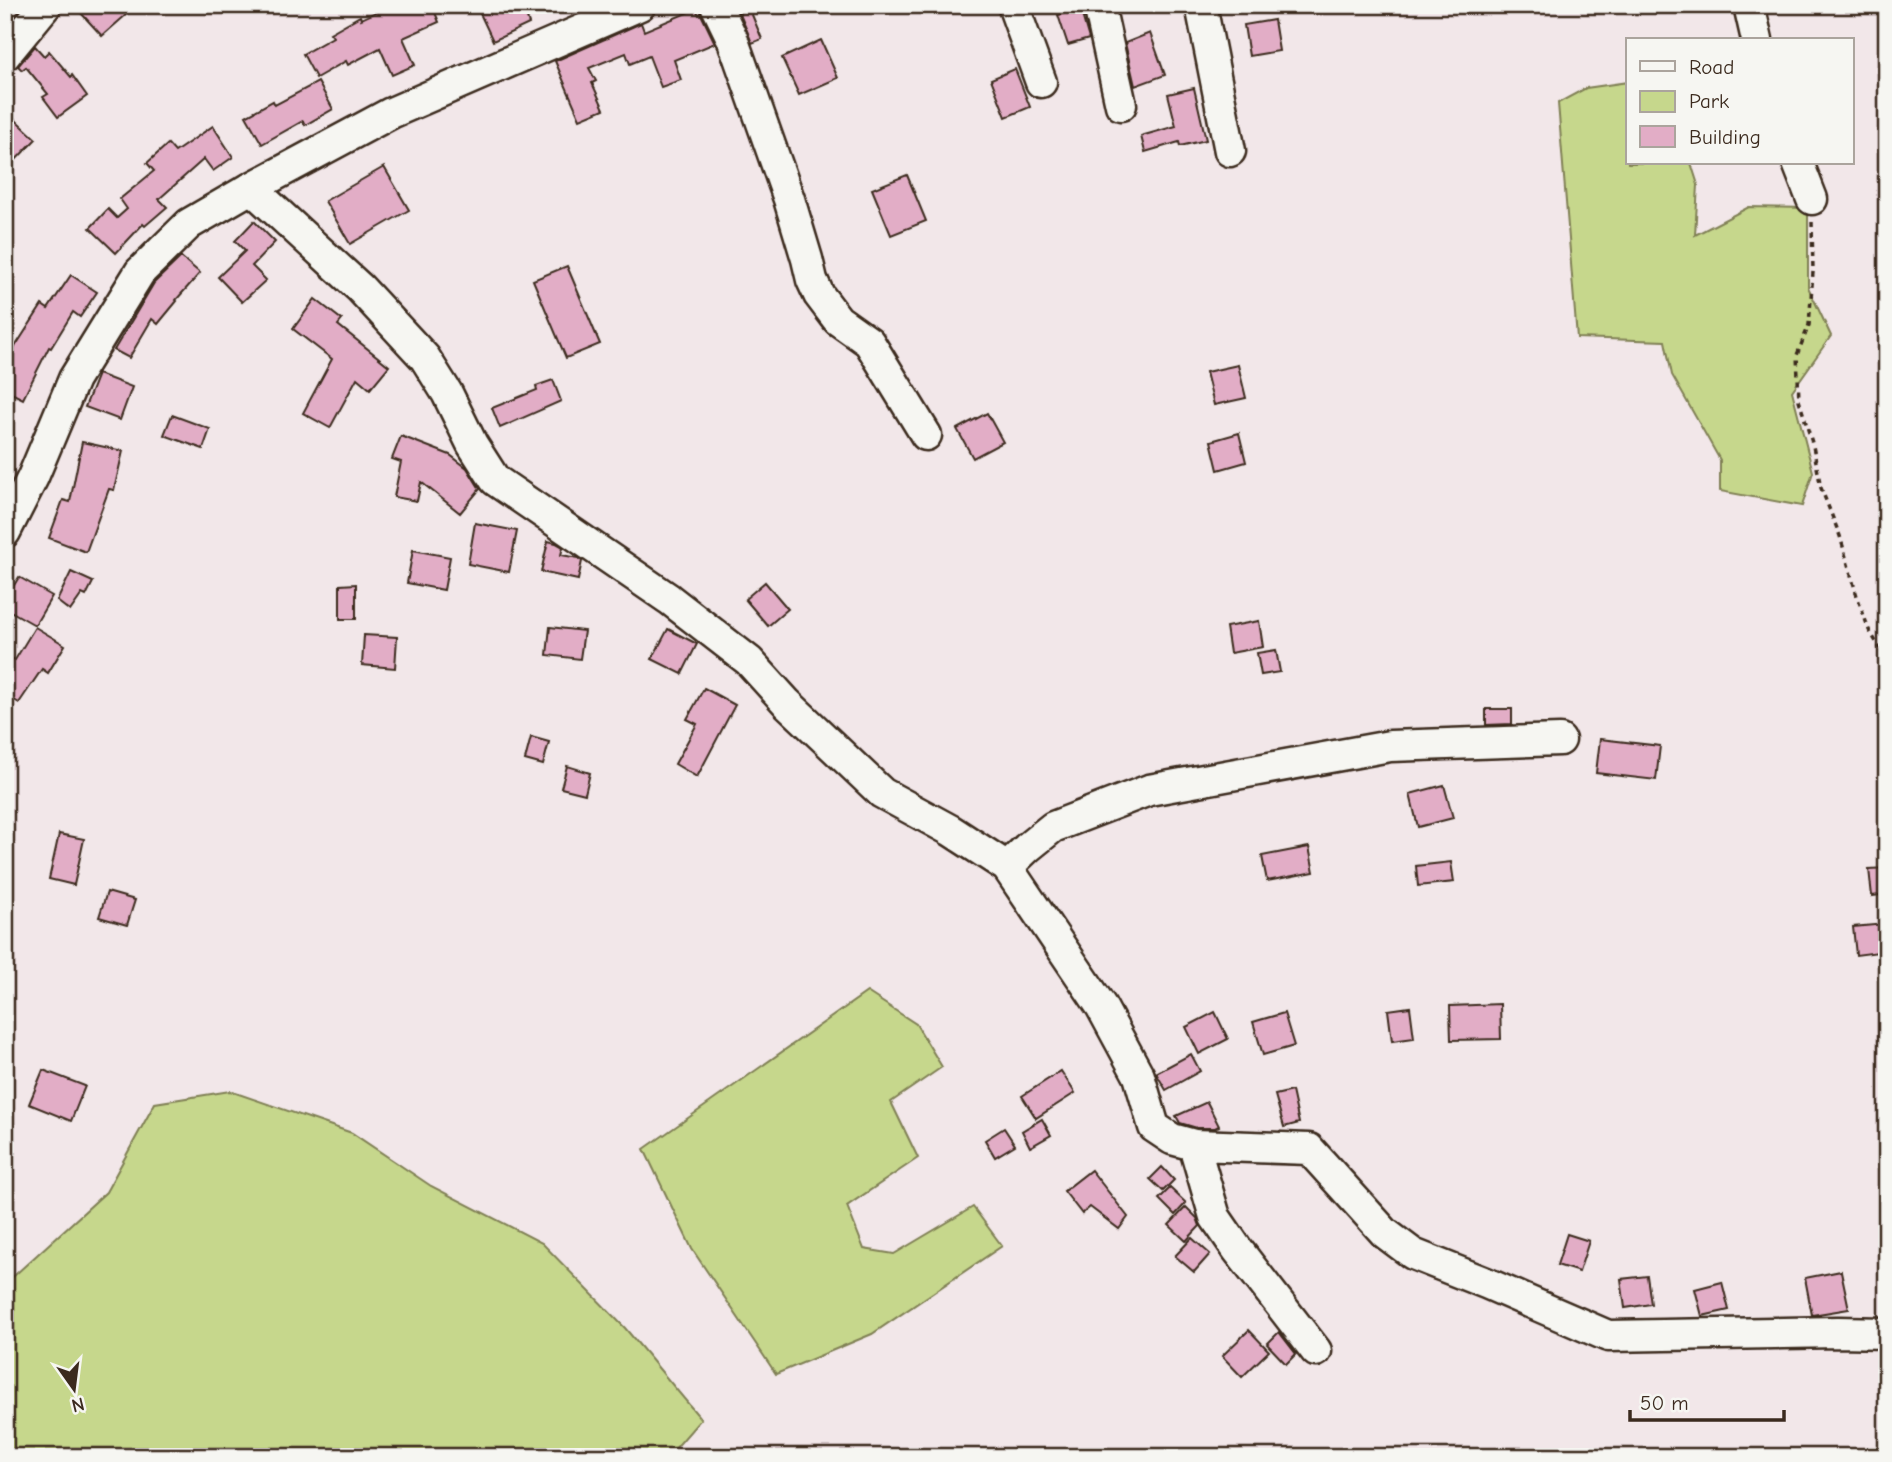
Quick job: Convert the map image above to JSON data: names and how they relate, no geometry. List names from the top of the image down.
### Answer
{
  "legend": ["Road", "Park", "Building"],
  "scale_bar": "50 m",
  "north": "bottom"
}
